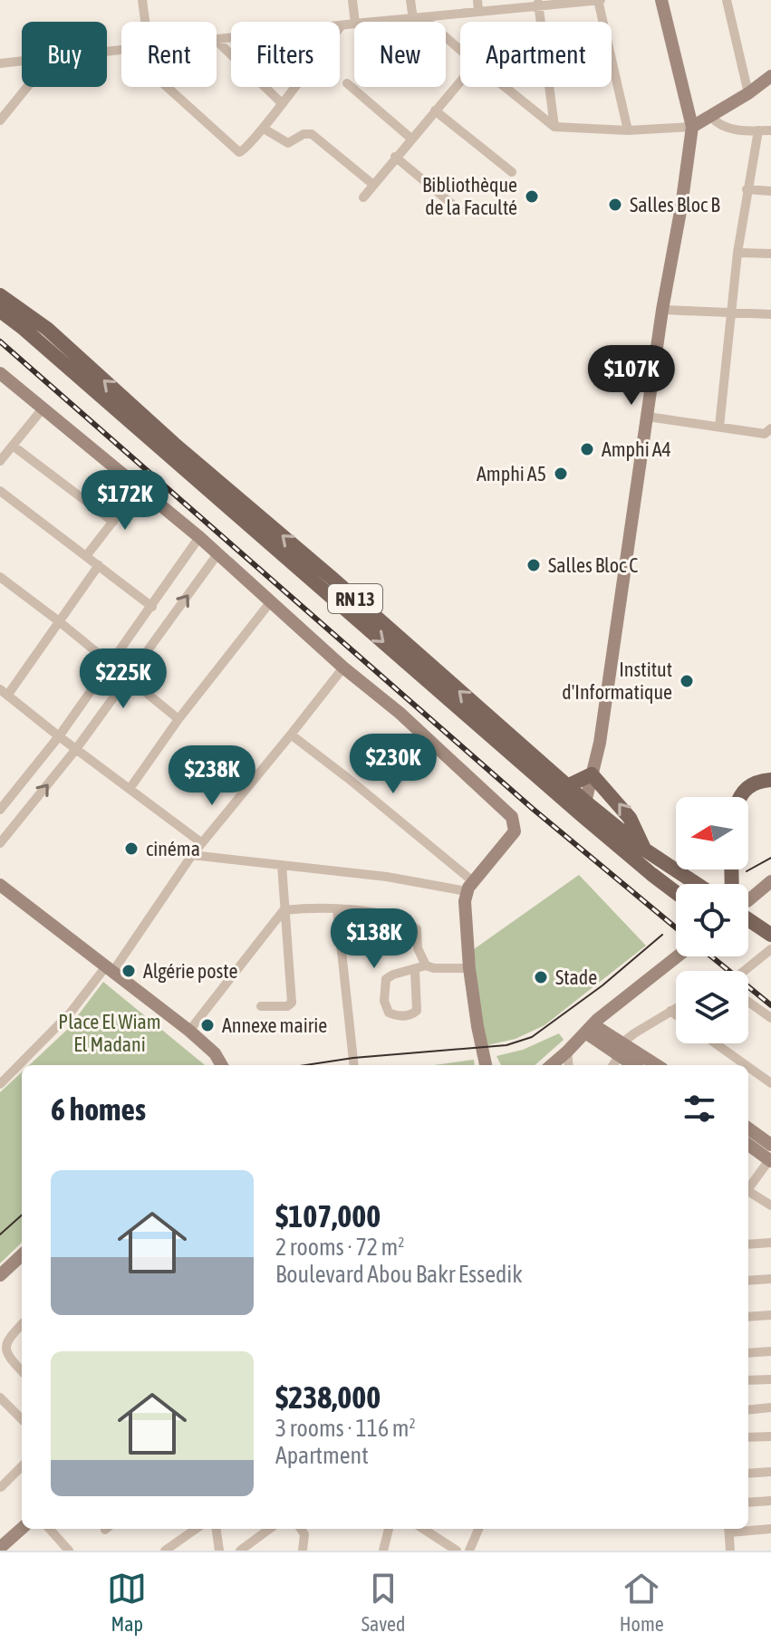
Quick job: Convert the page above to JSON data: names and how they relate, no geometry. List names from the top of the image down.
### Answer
{
  "streets": {
    "main road": ["RN 13"]
  },
  "parks": ["Place El Wiam El Madani"],
  "places": [
    "Bibliothèque de la Faculté",
    "Salles Bloc B",
    "Amphi A4",
    "Amphi A5",
    "Salles Bloc C",
    "Institut d'Informatique",
    "cinéma",
    "Algérie poste",
    "Stade",
    "Annexe mairie"
  ],
  "north": "left",
  "page": {
    "chip": [
      "Buy",
      "Rent",
      "Filters",
      "New",
      "Apartment"
    ],
    "price": [
      "$107K",
      "$172K",
      "$225K",
      "$230K",
      "$238K",
      "$138K"
    ],
    "heading": "6 homes",
    "list": [
      {
        "name": "$107,000",
        "note": "2 rooms · 72 m² · Boulevard Abou Bakr Essedik"
      },
      {
        "name": "$238,000",
        "note": "3 rooms · 116 m² · Apartment"
      }
    ],
    "tabs": ["Map", "Saved", "Home"]
  }
}
